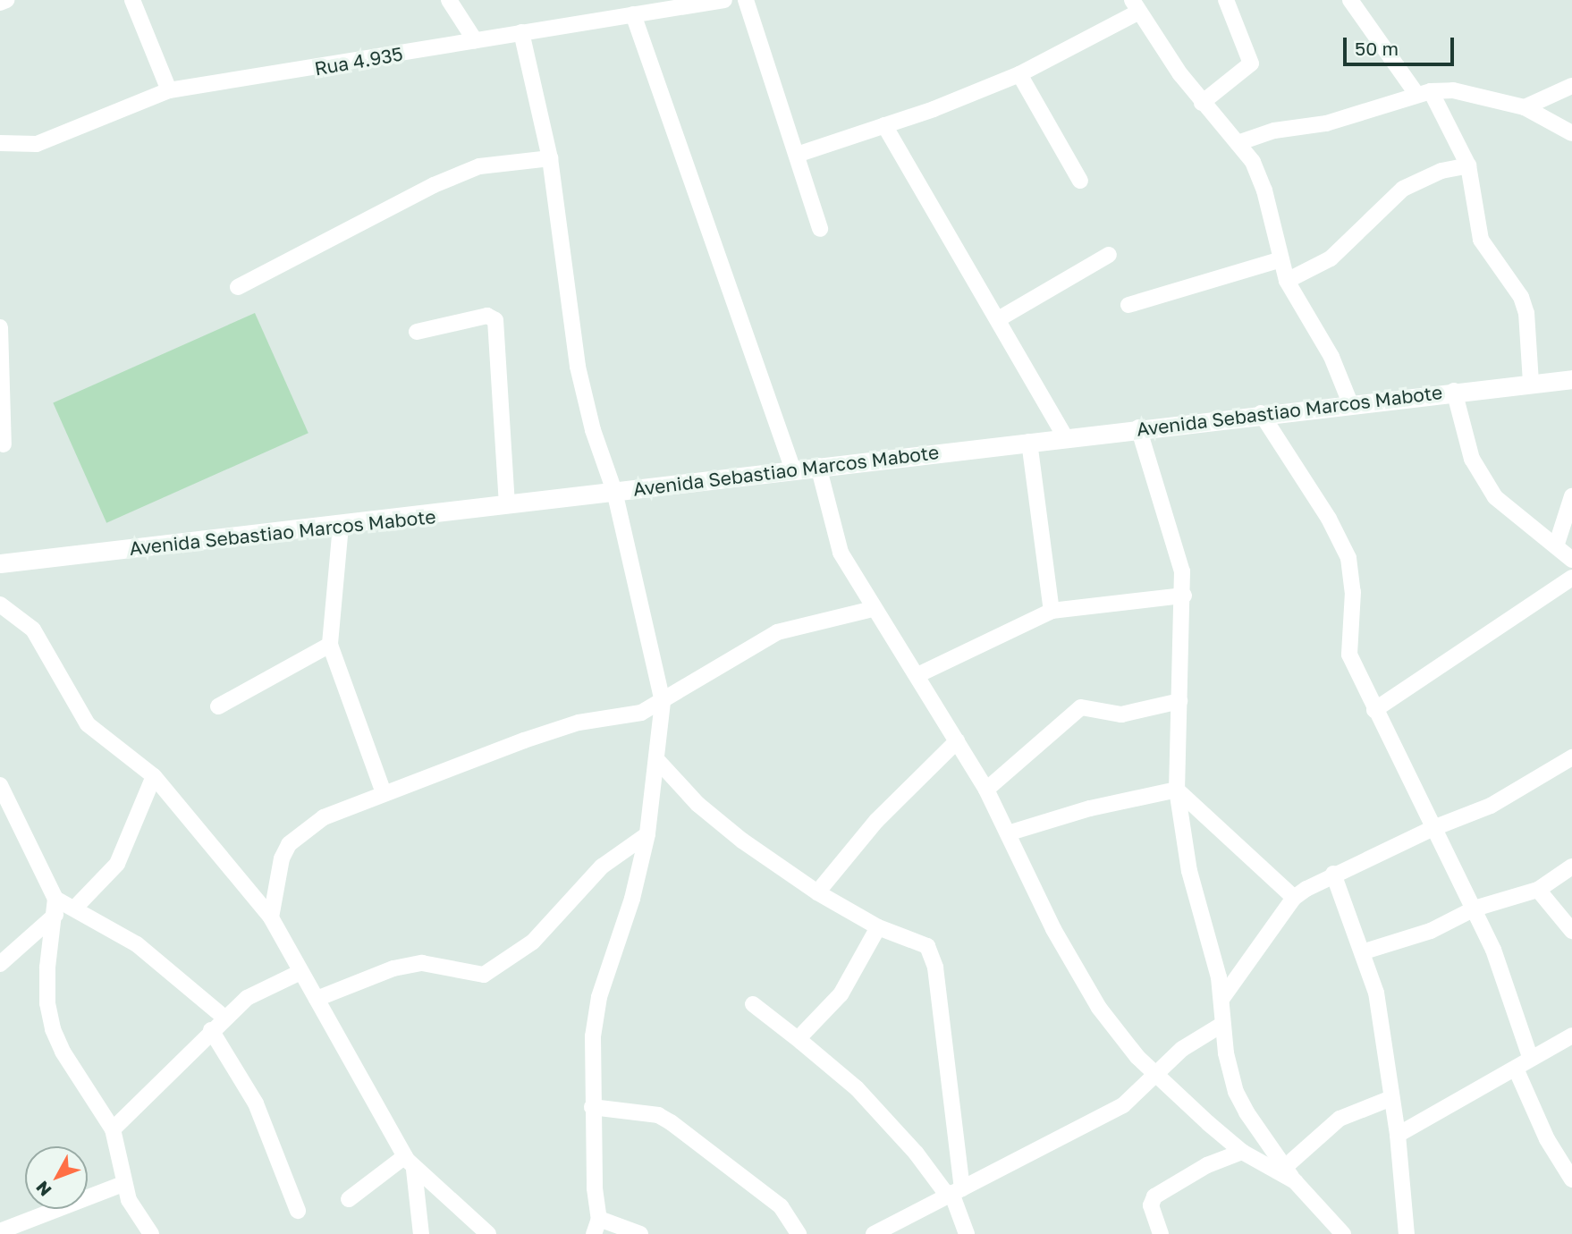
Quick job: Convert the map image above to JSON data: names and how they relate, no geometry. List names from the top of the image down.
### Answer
{
  "streets": {
    "main road": ["Avenida Sebastiao Marcos Mabote"],
    "street": ["Rua 4.935"]
  },
  "scale_bar": "50 m",
  "north": "bottom left"
}
